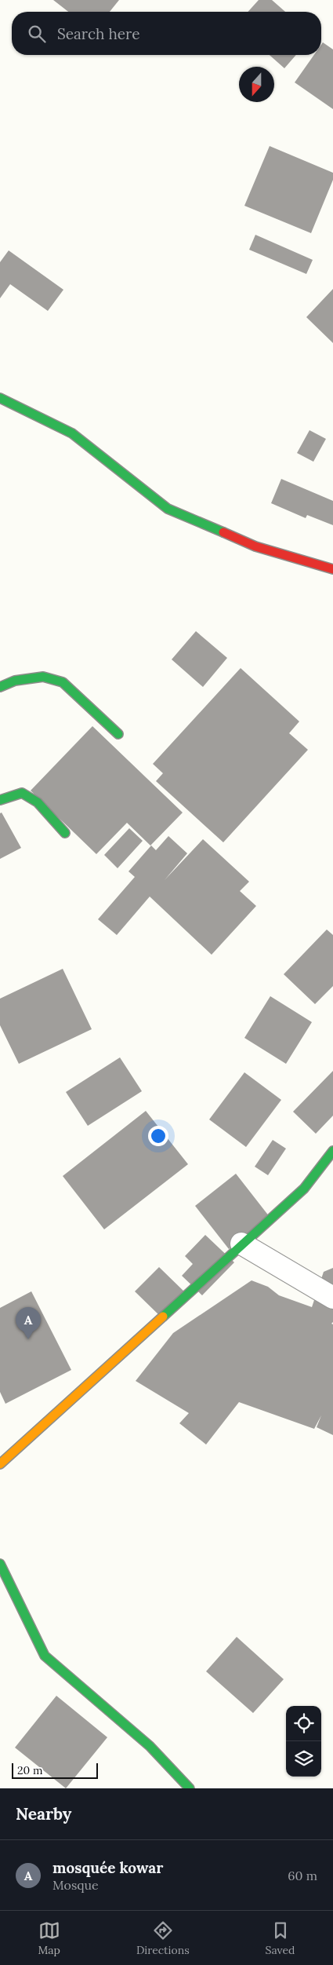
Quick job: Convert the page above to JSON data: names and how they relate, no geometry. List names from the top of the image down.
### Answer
{
  "scale_bar": "20 m",
  "north": "bottom",
  "page": {
    "search": "Search here",
    "pins": "A",
    "scale": "20 m",
    "heading": "Nearby",
    "list": [
      {
        "mark": "A",
        "name": "mosquée kowar",
        "note": "Mosque",
        "value": "60 m"
      }
    ],
    "nav": ["Map", "Directions", "Saved"]
  }
}
